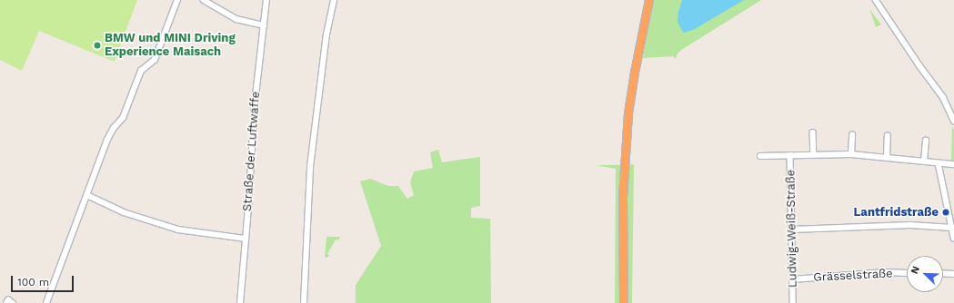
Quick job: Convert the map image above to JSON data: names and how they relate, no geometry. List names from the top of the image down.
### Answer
{
  "streets": {
    "street": ["Straße der Luftwaffe", "Ludwig-Weiß-Straße", "Grässelstraße"]
  },
  "crossings": [
    ["Ludwig-Weiß-Straße", "Grässelstraße"]
  ],
  "places": ["BMW und MINI Driving Experience Maisach", "Lantfridstraße"],
  "scale_bar": "100 m",
  "north": "top left"
}
